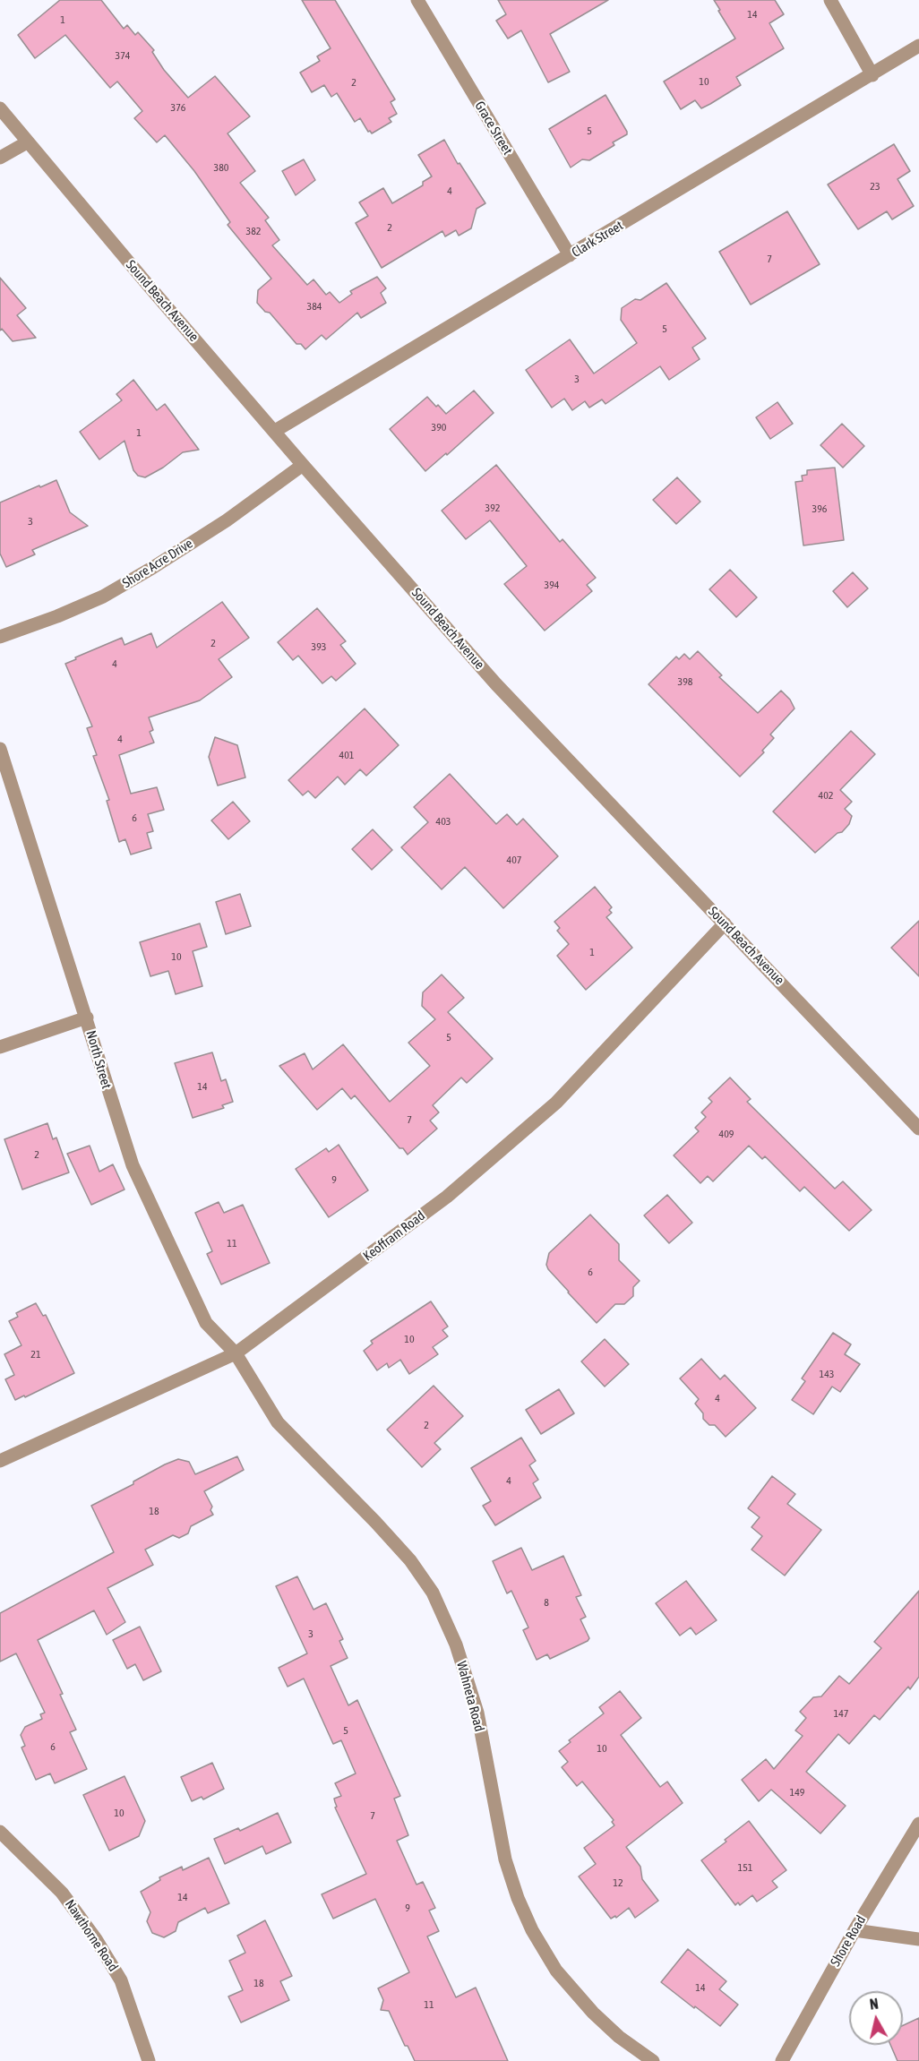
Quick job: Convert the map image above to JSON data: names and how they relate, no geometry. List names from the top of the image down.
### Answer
{
  "streets": {
    "street": [
      "Grace Street",
      "Clark Street",
      "Sound Beach Avenue",
      "Shore Acre Drive",
      "North Street",
      "Keoffram Road",
      "Wahneta Road",
      "Nawthorne Road",
      "Shore Road"
    ]
  },
  "crossings": [
    ["Grace Street", "Clark Street"],
    ["Clark Street", "Sound Beach Avenue"],
    ["Sound Beach Avenue", "Shore Acre Drive"],
    ["Sound Beach Avenue", "Keoffram Road"],
    ["North Street", "Keoffram Road"],
    ["North Street", "Wahneta Road"],
    ["Keoffram Road", "Wahneta Road"]
  ],
  "house_numbers": [
    "14",
    "1",
    "374",
    "10",
    "2",
    "376",
    "5",
    "380",
    "23",
    "4",
    "2",
    "382",
    "7",
    "384",
    "5",
    "3",
    "390",
    "1",
    "392",
    "396",
    "3",
    "394",
    "2",
    "393",
    "4",
    "398",
    "4",
    "401",
    "402",
    "6",
    "403",
    "407",
    "1",
    "10",
    "5",
    "14",
    "7",
    "409",
    "2",
    "9",
    "11",
    "6",
    "10",
    "21",
    "143",
    "4",
    "2",
    "4",
    "18",
    "8",
    "3",
    "147",
    "5",
    "6",
    "10",
    "149",
    "10",
    "7",
    "151",
    "12",
    "14",
    "9",
    "18",
    "14",
    "11"
  ],
  "north": "top"
}
